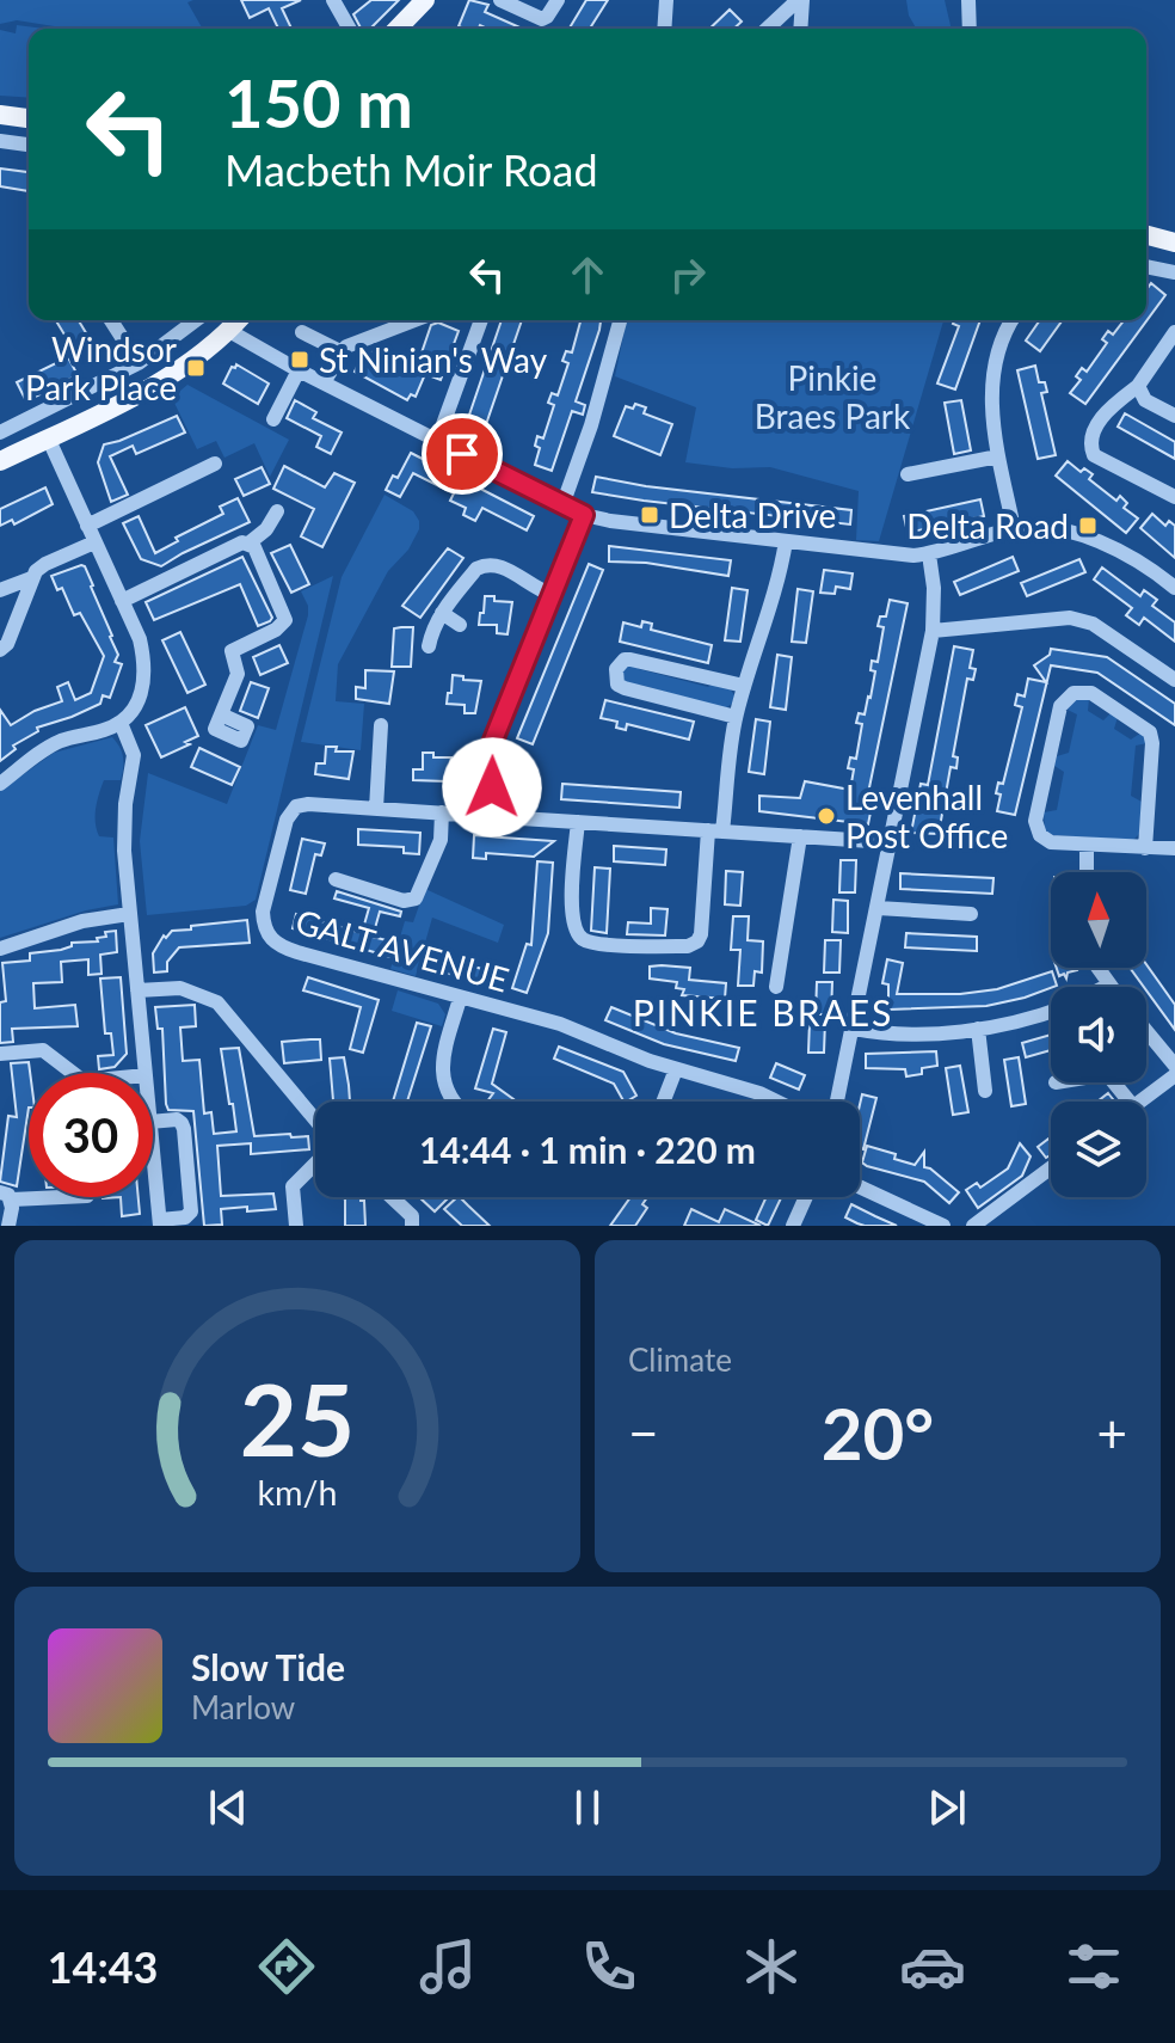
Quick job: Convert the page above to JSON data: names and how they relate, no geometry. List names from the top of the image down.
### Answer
{
  "streets": {
    "street": ["GALT AVENUE"]
  },
  "districts": ["PINKIE BRAES"],
  "parks": ["Pinkie Braes Park"],
  "places": {
    "transit": [
      "St Ninian's Way",
      "Windsor Park Place",
      "Delta Drive",
      "Delta Road"
    ],
    "other": ["Levenhall Post Office"]
  },
  "north": "top",
  "page": {
    "turn": ["150 m", "Macbeth Moir Road"],
    "limit": "30",
    "trip": "14:44 · 1 min · 220 m",
    "tile": "Climate",
    "heat": ["−", "20°", "+"],
    "song": ["Slow Tide", "Marlow"],
    "tabs": "14:43",
    "gauge": ["25", "km/h"]
  }
}
